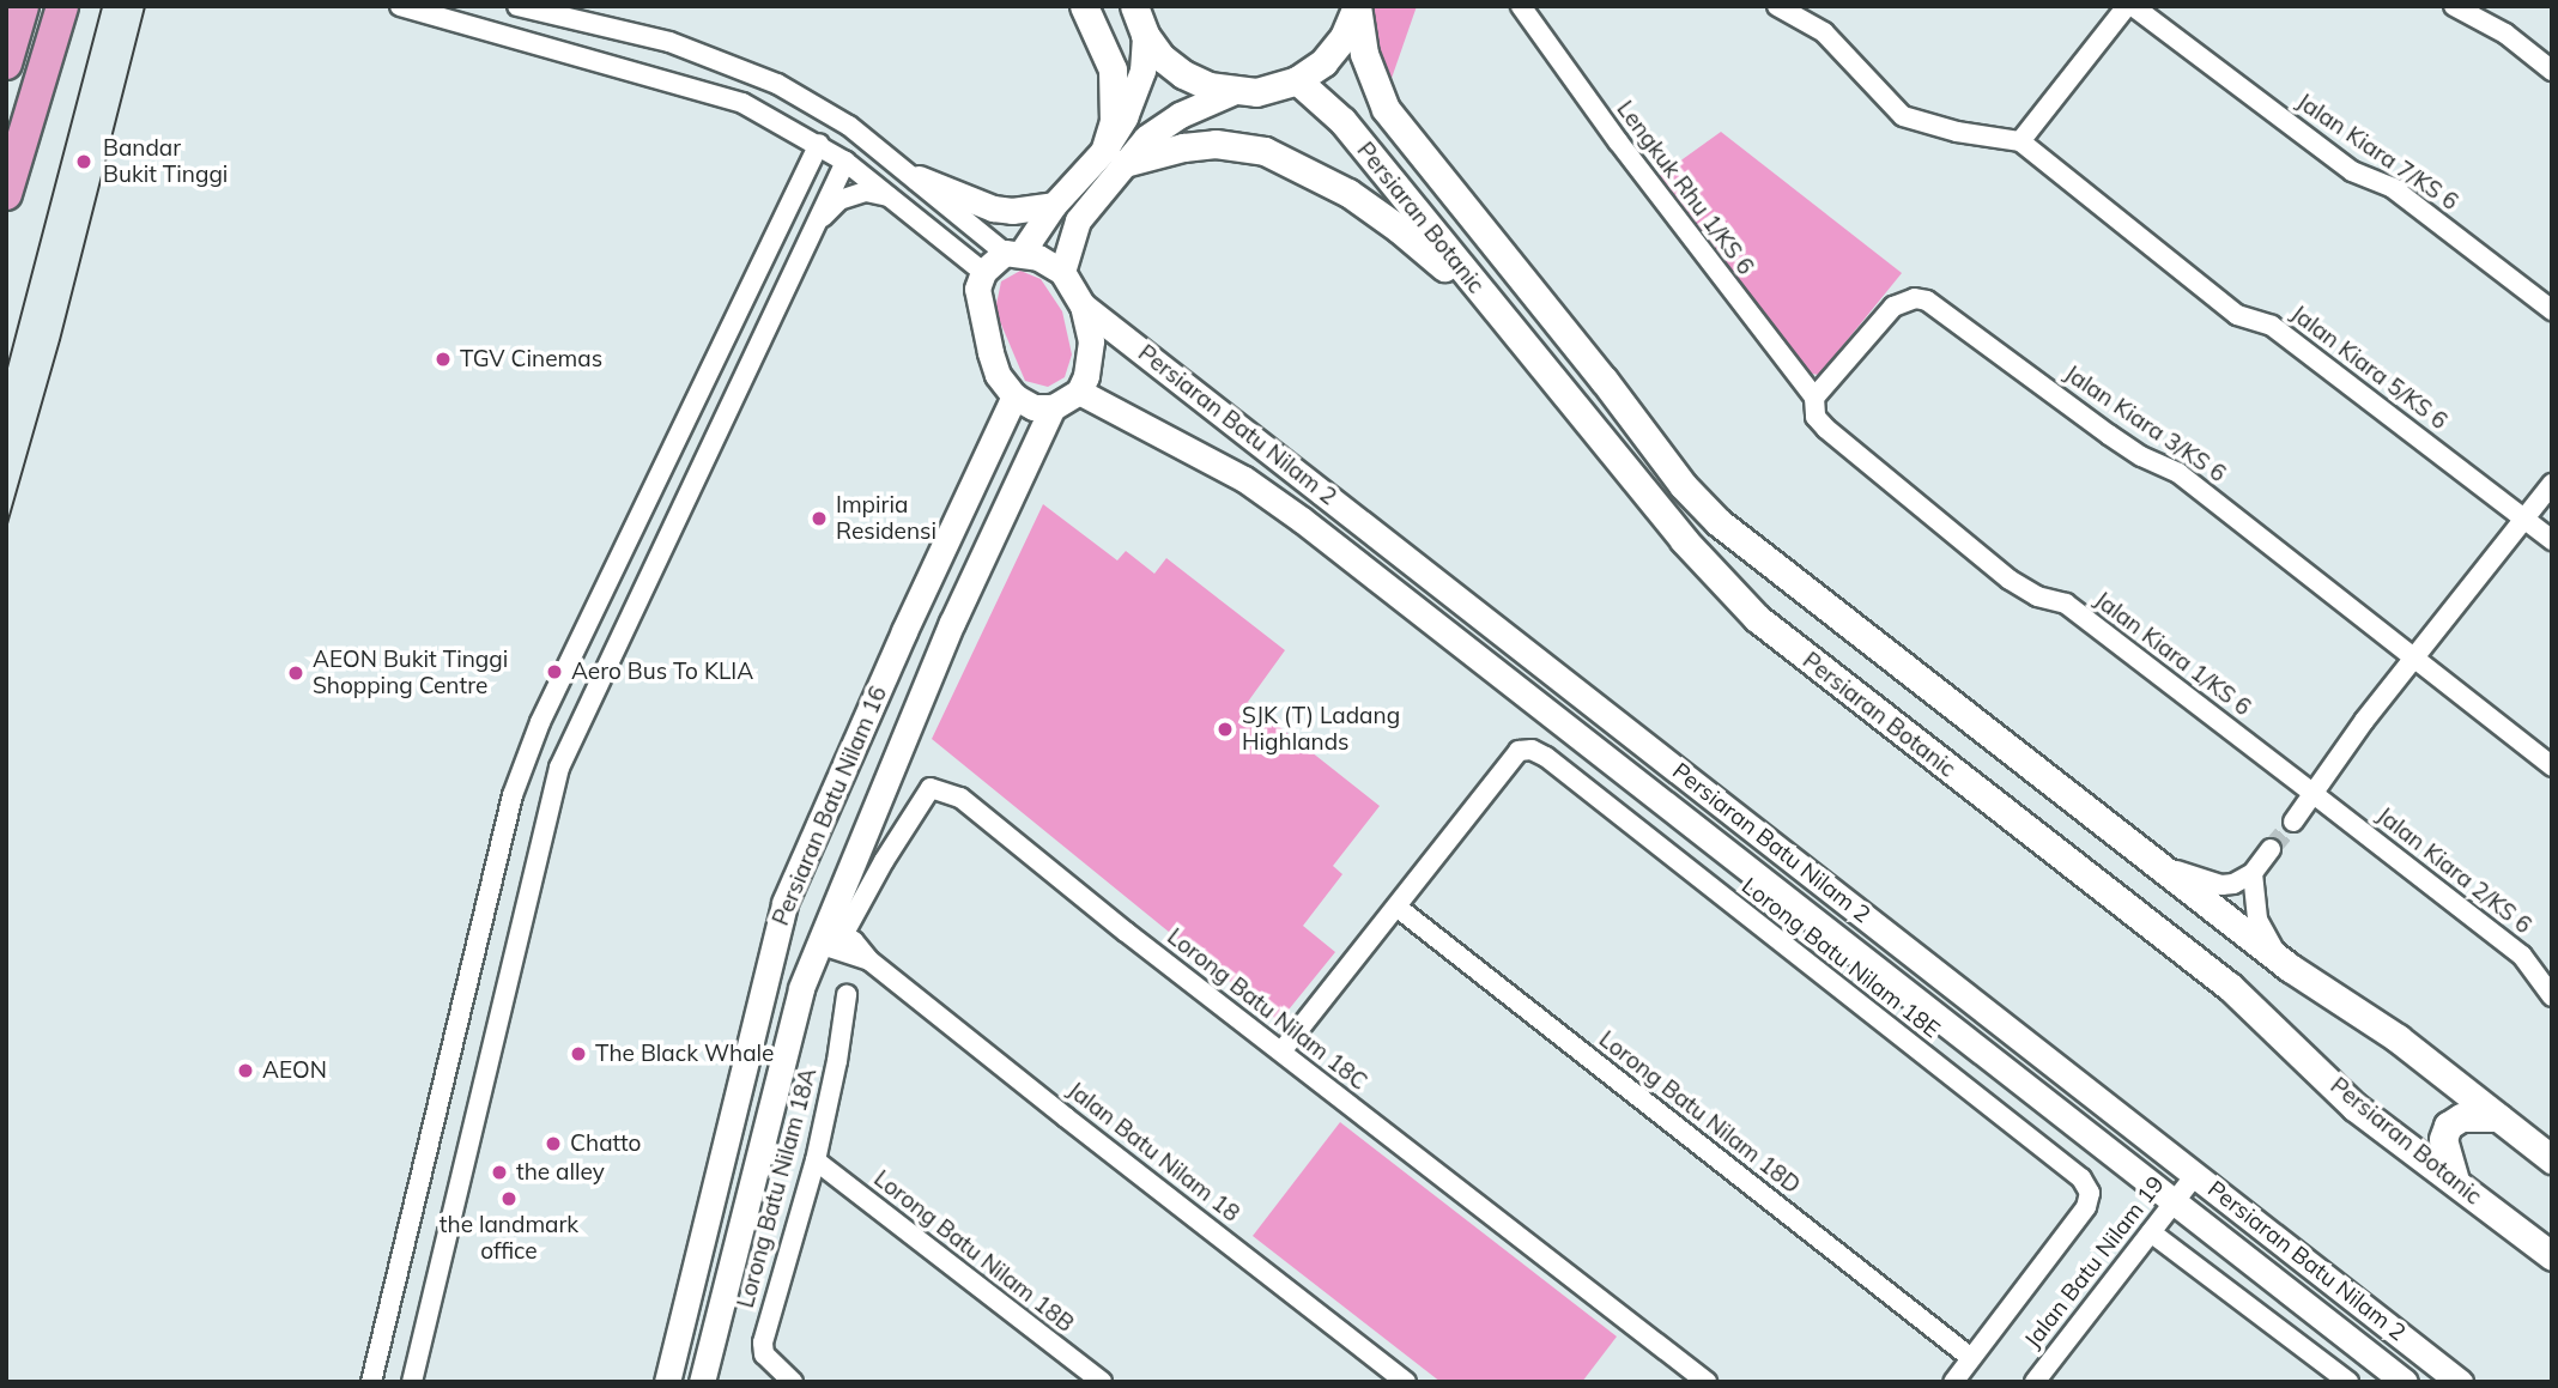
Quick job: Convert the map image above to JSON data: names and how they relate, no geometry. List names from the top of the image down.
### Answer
{
  "streets": {
    "main road": ["Persiaran Botanic"],
    "street": [
      "Jalan Kiara 7/KS 6",
      "Lengkuk Rhu 1/KS 6",
      "Jalan Kiara 5/KS 6",
      "Jalan Kiara 3/KS 6",
      "Persiaran Batu Nilam 2",
      "Jalan Kiara 1/KS 6",
      "Persiaran Batu Nilam 16",
      "Jalan Kiara 2/KS 6",
      "Lorong Batu Nilam 18E",
      "Lorong Batu Nilam 18C",
      "Lorong Batu Nilam 18D",
      "Jalan Batu Nilam 18",
      "Lorong Batu Nilam 18A",
      "Lorong Batu Nilam 18B",
      "Jalan Batu Nilam 19"
    ]
  },
  "crossings": [
    ["Lengkuk Rhu 1/KS 6", "Jalan Kiara 3/KS 6"],
    ["Lengkuk Rhu 1/KS 6", "Jalan Kiara 1/KS 6"],
    ["Jalan Kiara 3/KS 6", "Jalan Kiara 1/KS 6"],
    ["Persiaran Batu Nilam 2", "Persiaran Batu Nilam 16"],
    ["Persiaran Batu Nilam 2", "Jalan Batu Nilam 19"],
    ["Jalan Kiara 1/KS 6", "Jalan Kiara 2/KS 6"],
    ["Persiaran Batu Nilam 16", "Lorong Batu Nilam 18C"],
    ["Persiaran Batu Nilam 16", "Jalan Batu Nilam 18"],
    ["Lorong Batu Nilam 18E", "Lorong Batu Nilam 18D"],
    ["Lorong Batu Nilam 18C", "Jalan Batu Nilam 18"],
    ["Lorong Batu Nilam 18A", "Lorong Batu Nilam 18B"]
  ],
  "places": [
    "Bandar Bukit Tinggi",
    "TGV Cinemas",
    "Impiria Residensi",
    "Aero Bus To KLIA",
    "AEON Bukit Tinggi Shopping Centre",
    "SJK (T) Ladang Highlands",
    "The Black Whale",
    "AEON",
    "Chatto",
    "the alley",
    "the landmark office"
  ]
}
